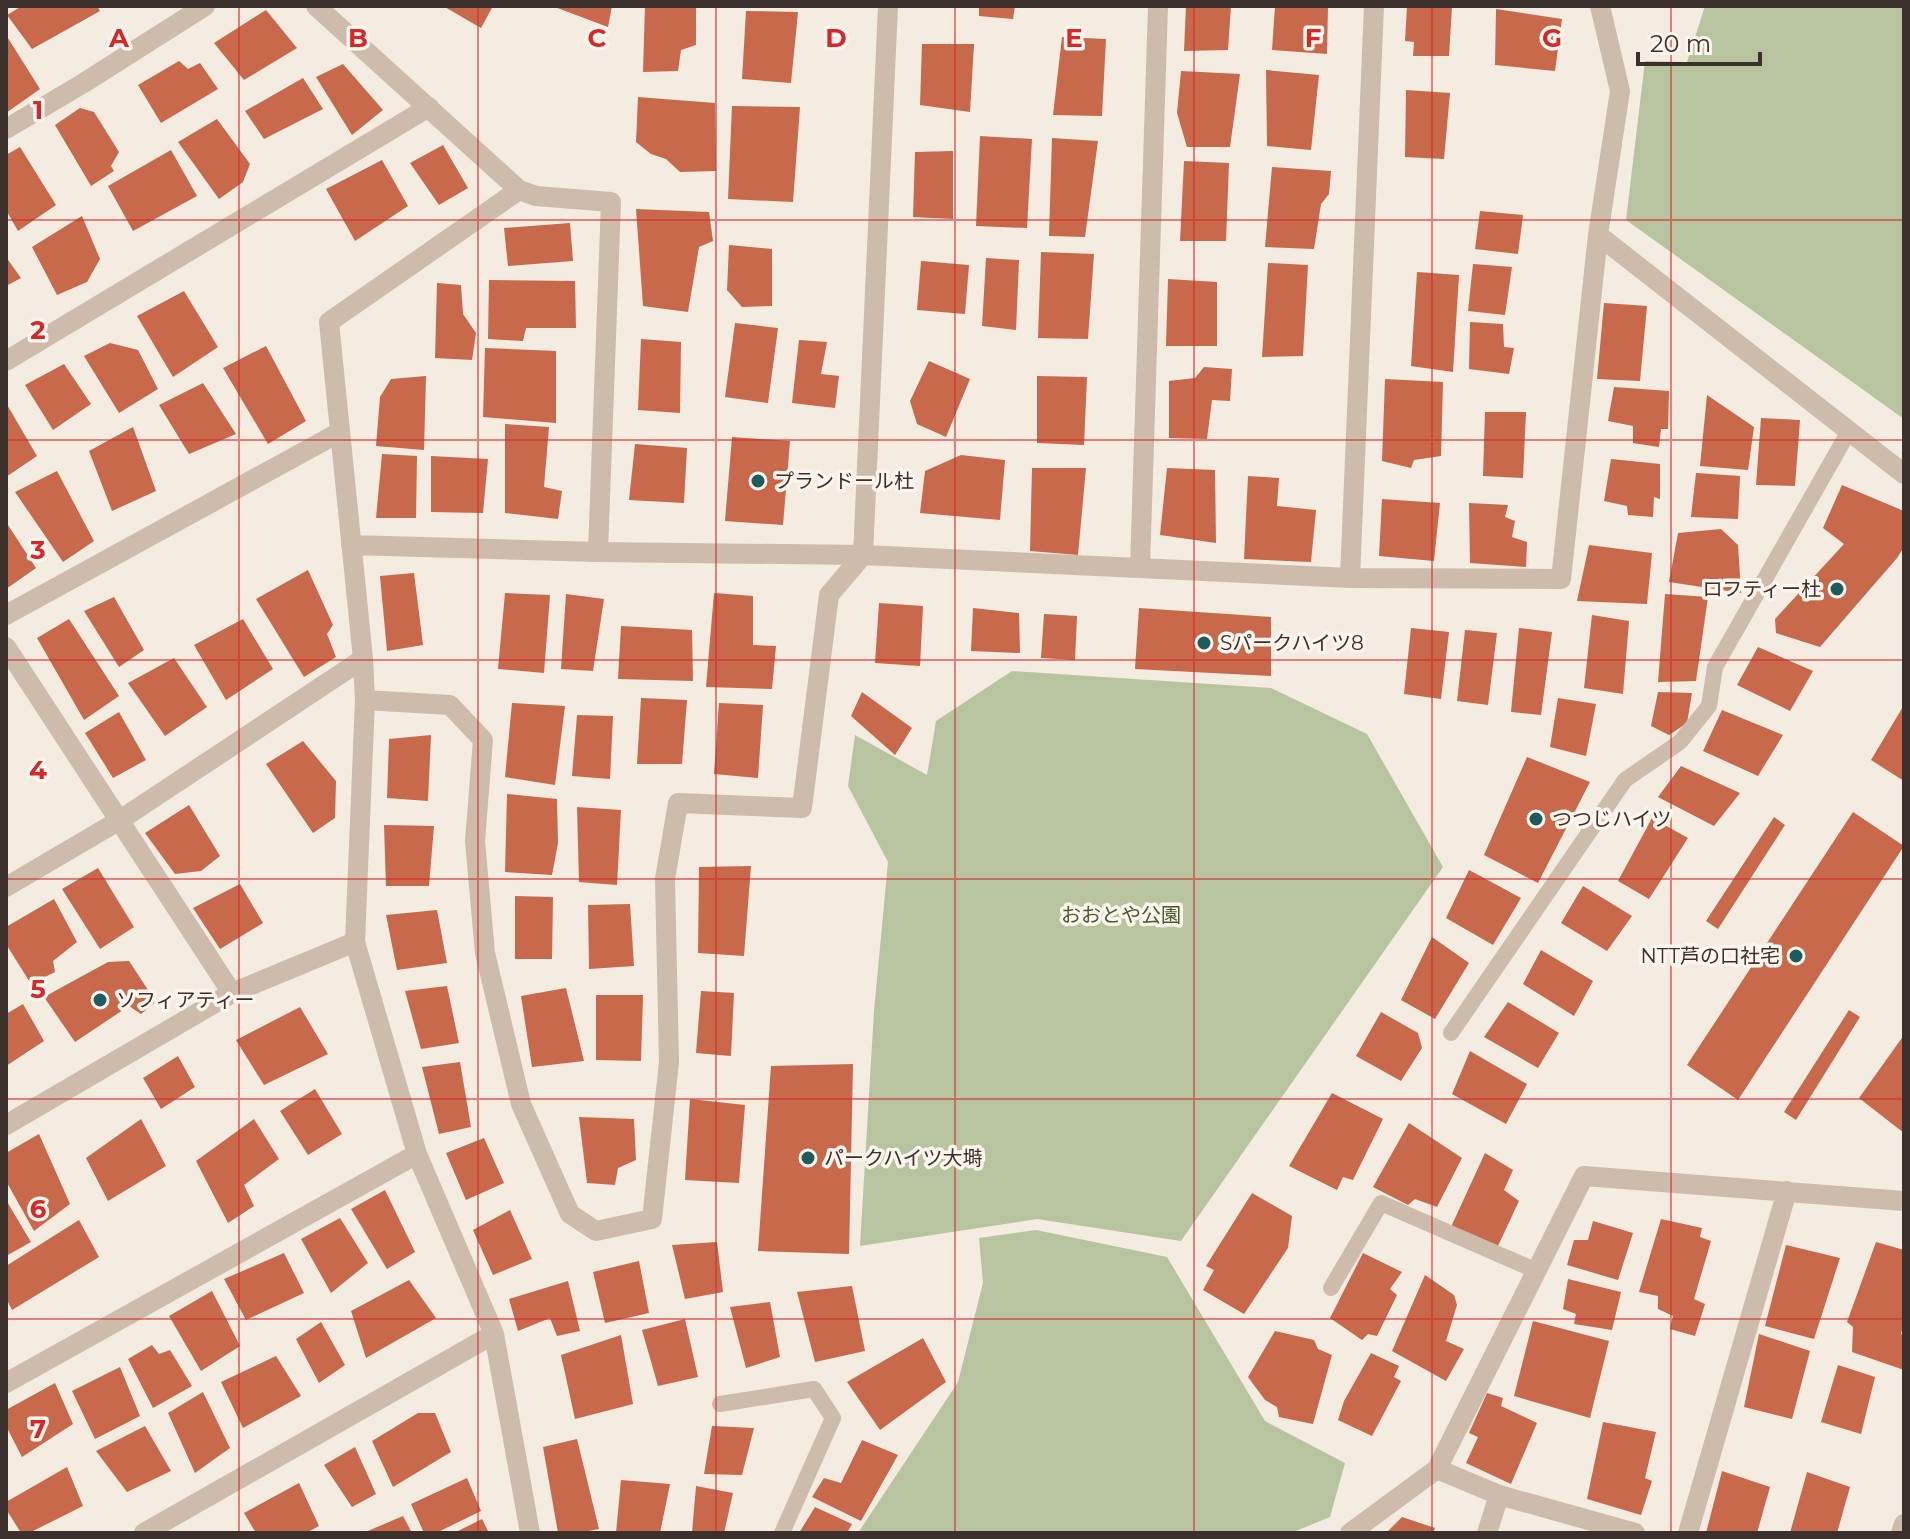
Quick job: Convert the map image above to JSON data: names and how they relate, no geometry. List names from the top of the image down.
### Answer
{
  "parks": ["おおとや公園"],
  "places": [
    "プランドール杜",
    "ロフティー杜",
    "Sパークハイツ8",
    "つつじハイツ",
    "NTT芦の口社宅",
    "ソフィアティー",
    "パークハイツ大塒"
  ],
  "scale_bar": "20 m",
  "grid": {
    "columns": [
      "A",
      "B",
      "C",
      "D",
      "E",
      "F",
      "G"
    ],
    "rows": [
      "1",
      "2",
      "3",
      "4",
      "5",
      "6",
      "7"
    ]
  }
}
